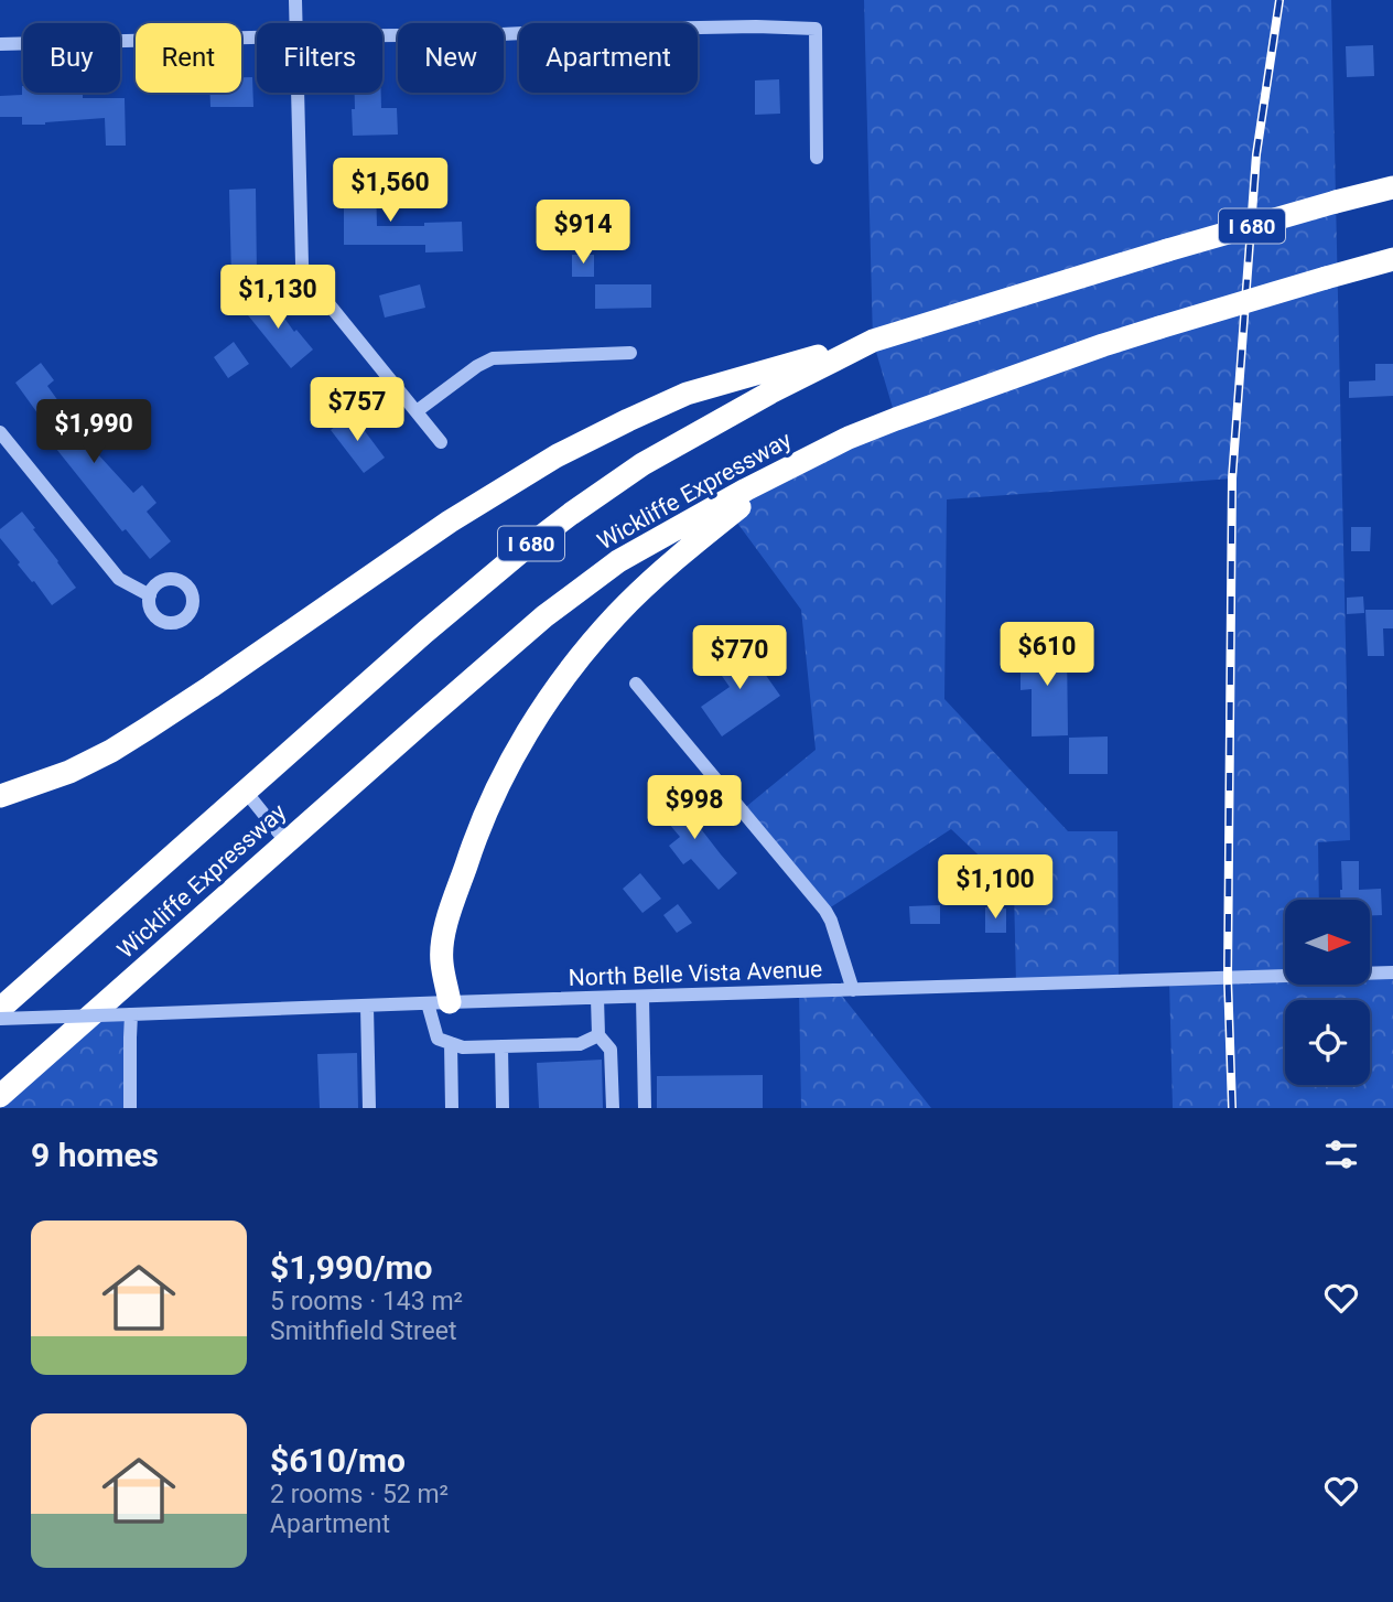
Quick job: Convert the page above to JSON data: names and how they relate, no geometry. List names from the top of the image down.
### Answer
{
  "streets": {
    "highway": ["I 680", "Wickliffe Expressway"],
    "street": ["North Belle Vista Avenue"]
  },
  "north": "right",
  "page": {
    "chip": [
      "Buy",
      "Rent",
      "Filters",
      "New",
      "Apartment"
    ],
    "price": [
      "$1,560",
      "$914",
      "$1,130",
      "$757",
      "$1,990",
      "$610",
      "$770",
      "$998",
      "$1,100"
    ],
    "heading": "9 homes",
    "list": [
      {
        "name": "$1,990/mo",
        "note": "5 rooms · 143 m² · Smithfield Street"
      },
      {
        "name": "$610/mo",
        "note": "2 rooms · 52 m² · Apartment"
      }
    ]
  }
}
